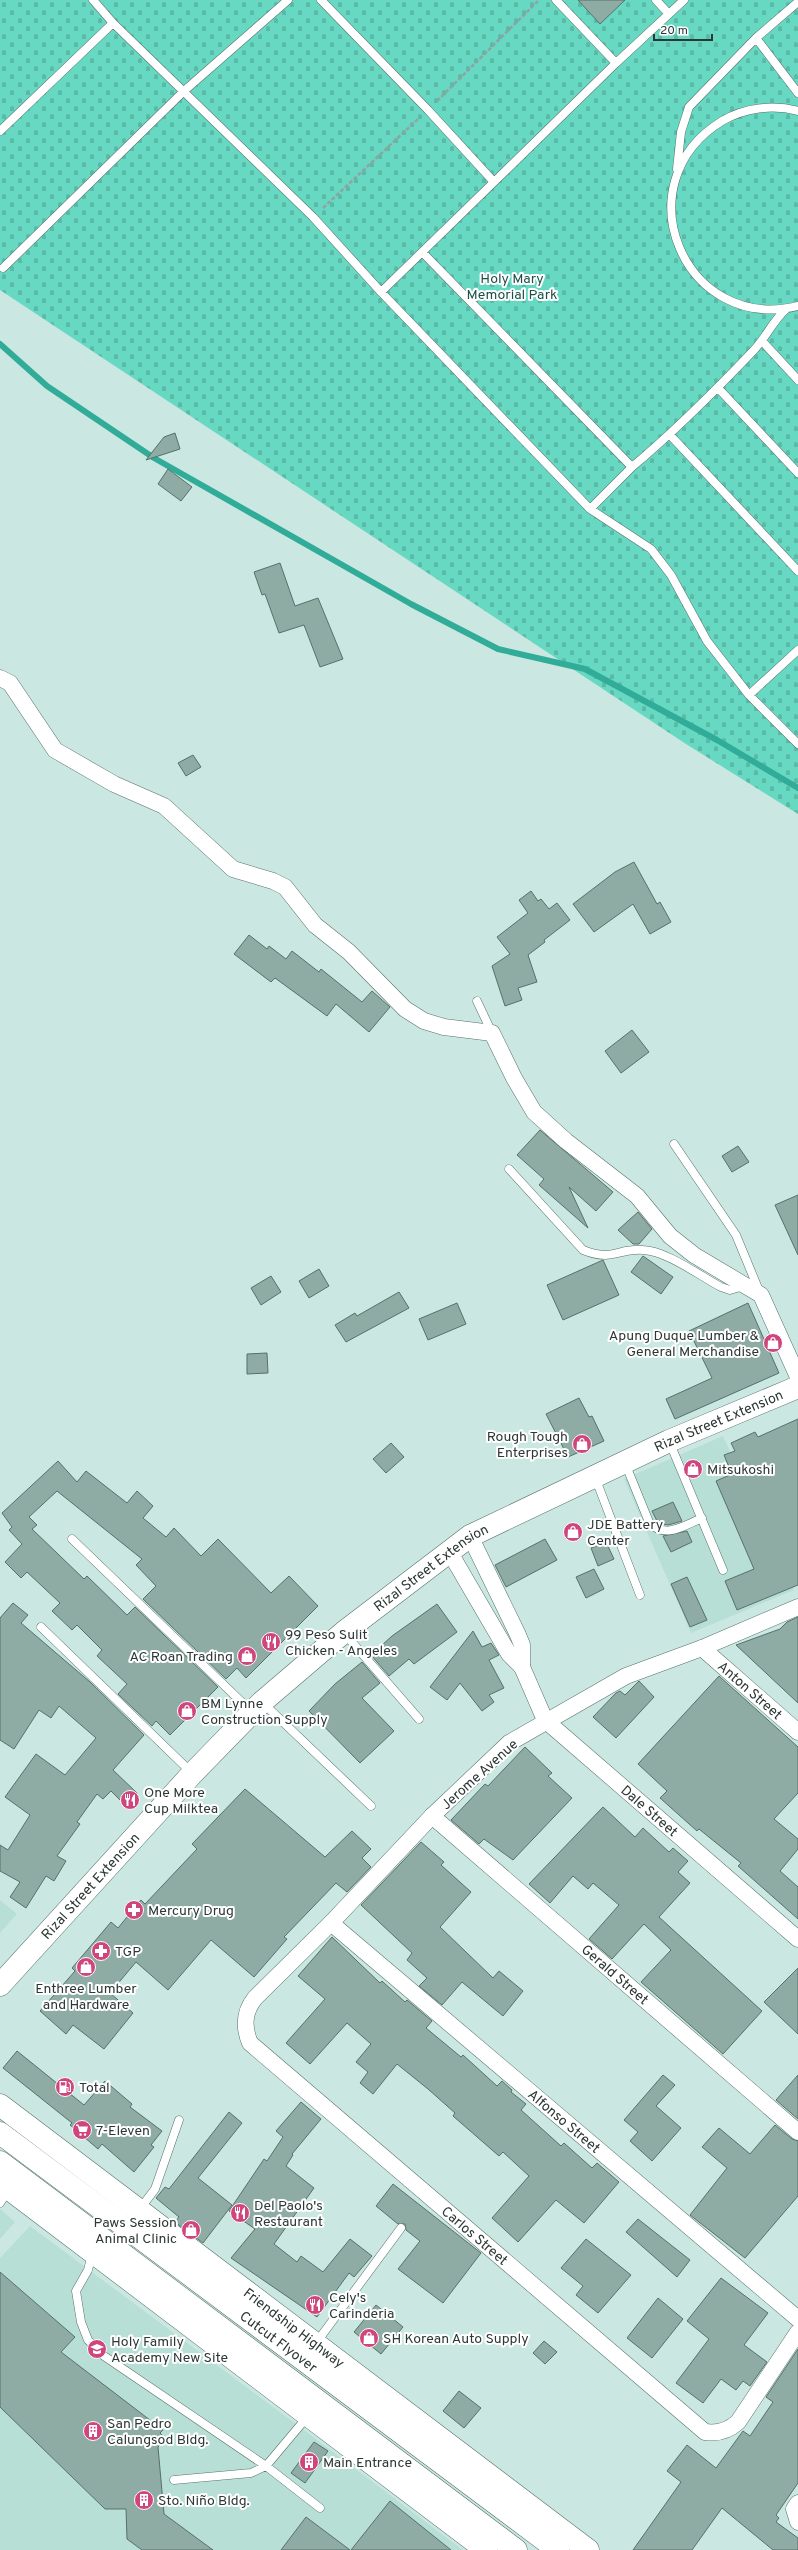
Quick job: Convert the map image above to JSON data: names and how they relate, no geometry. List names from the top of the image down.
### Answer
{
  "streets": {
    "main road": ["Rizal Street Extension", "Friendship Highway", "Cutcut Flyover"],
    "street": [
      "Anton Street",
      "Jerome Avenue",
      "Dale Street",
      "Gerald Street",
      "Alfonso Street",
      "Carlos Street"
    ]
  },
  "crossings": [
    ["Rizal Street Extension", "Dale Street"],
    ["Anton Street", "Jerome Avenue"],
    ["Jerome Avenue", "Dale Street"],
    ["Jerome Avenue", "Gerald Street"],
    ["Jerome Avenue", "Alfonso Street"],
    ["Jerome Avenue", "Carlos Street"]
  ],
  "parks": ["Holy Mary Memorial Park"],
  "places": {
    "shop": [
      "Apung Duque Lumber & General Merchandise",
      "Rough Tough Enterprises",
      "Mitsukoshi",
      "JDE Battery Center",
      "AC Roan Trading",
      "BM Lynne Construction Supply",
      "Enthree Lumber and Hardware",
      "Paws Session Animal Clinic",
      "SH Korean Auto Supply"
    ],
    "restaurant": [
      "99 Peso Sulit Chicken - Angeles",
      "One More Cup Milktea",
      "Del Paolo's Restaurant",
      "Cely's Carinderia"
    ],
    "pharmacy": ["Mercury Drug", "TGP"],
    "fuel station": ["Total"],
    "supermarket": ["7-Eleven"],
    "school or university": ["Holy Family Academy New Site"],
    "building": ["San Pedro Calungsod Bldg.", "Main Entrance", "Sto. Niño Bldg."]
  },
  "scale_bar": "20 m"
}
